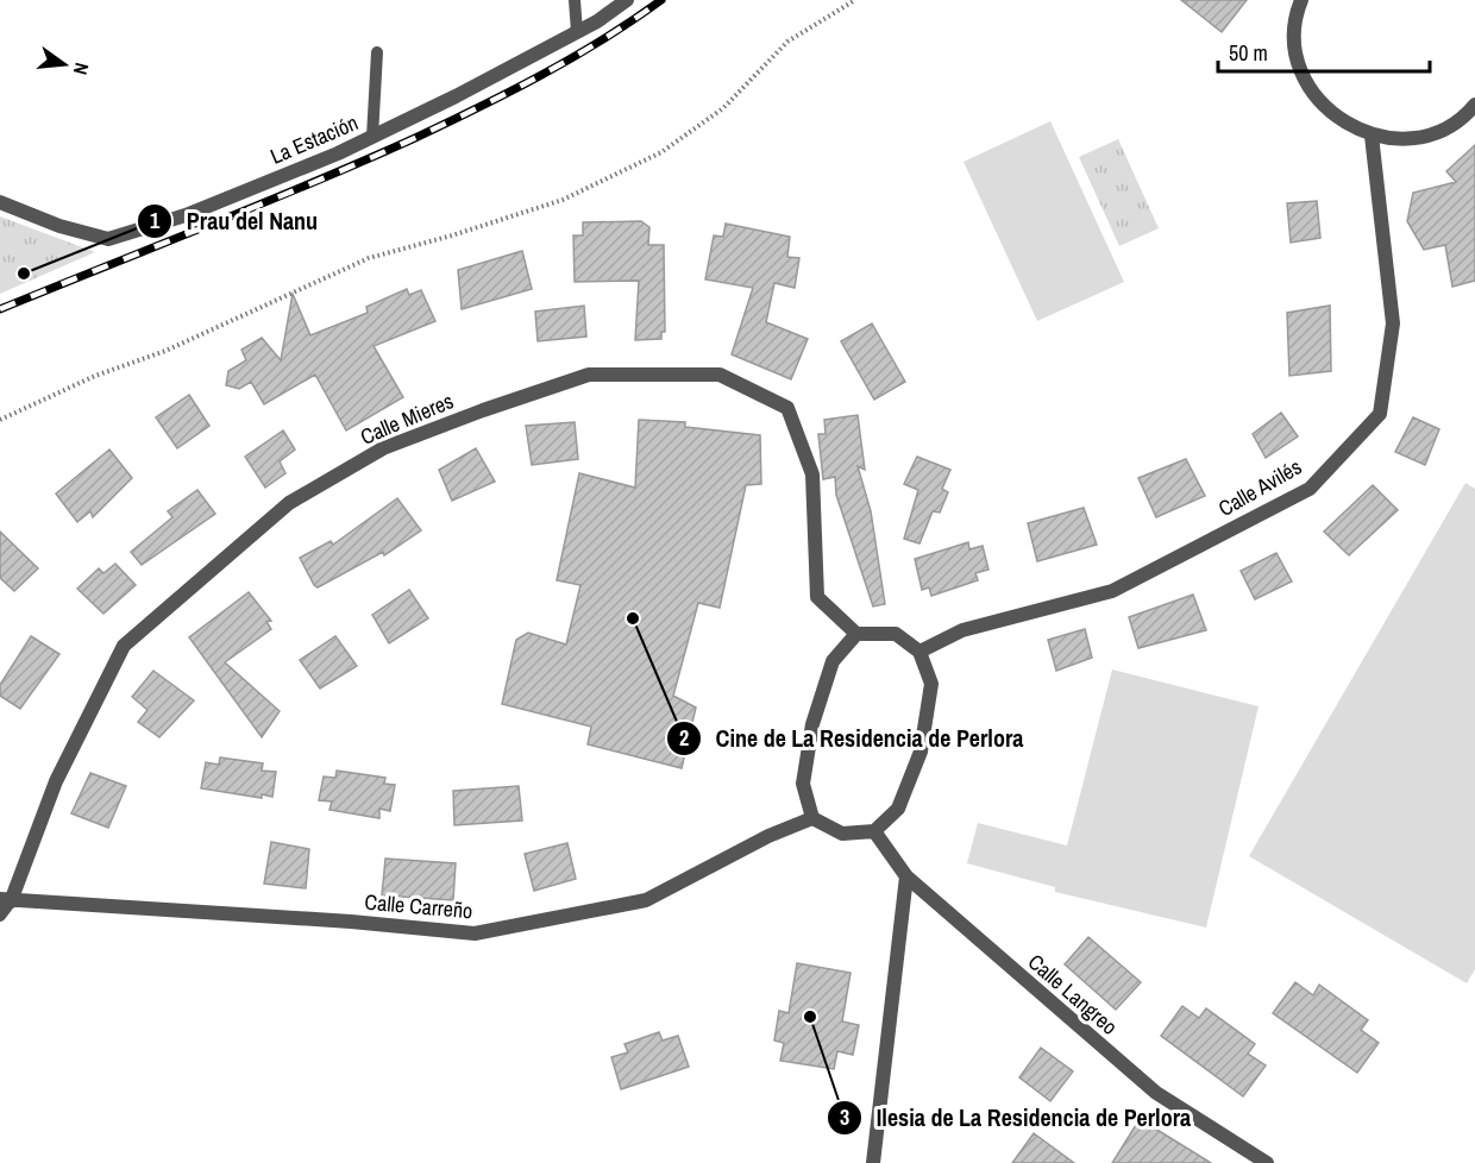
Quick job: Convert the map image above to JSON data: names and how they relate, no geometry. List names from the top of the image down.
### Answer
{
  "streets": {
    "street": [
      "La Estación",
      "Calle Mieres",
      "Calle Avilés",
      "Calle Carreño",
      "Calle Langreo"
    ]
  },
  "crossings": [
    ["Calle Mieres", "Calle Carreño"]
  ],
  "places": ["Prau del Nanu", "Cine de La Residencia de Perlora", "Ilesia de La Residencia de Perlora"],
  "scale_bar": "50 m",
  "north": "right"
}
